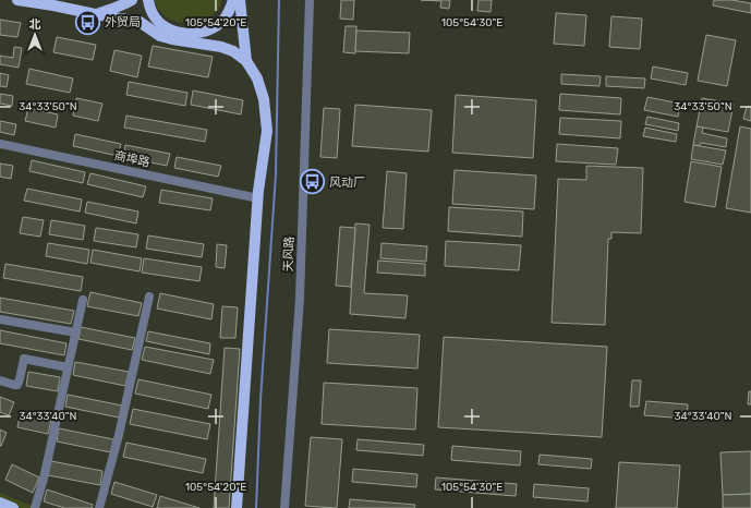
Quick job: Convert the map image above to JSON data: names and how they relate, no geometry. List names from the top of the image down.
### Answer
{
  "streets": {
    "street": ["商埠路", "天风路"]
  },
  "places": {
    "bus stop": ["外贸局", "风动厂"]
  },
  "north": "top",
  "coordinates": [
    "105°54'20\"E",
    "105°54'30\"E",
    "34°33'50\"N",
    "34°33'40\"N"
  ]
}
